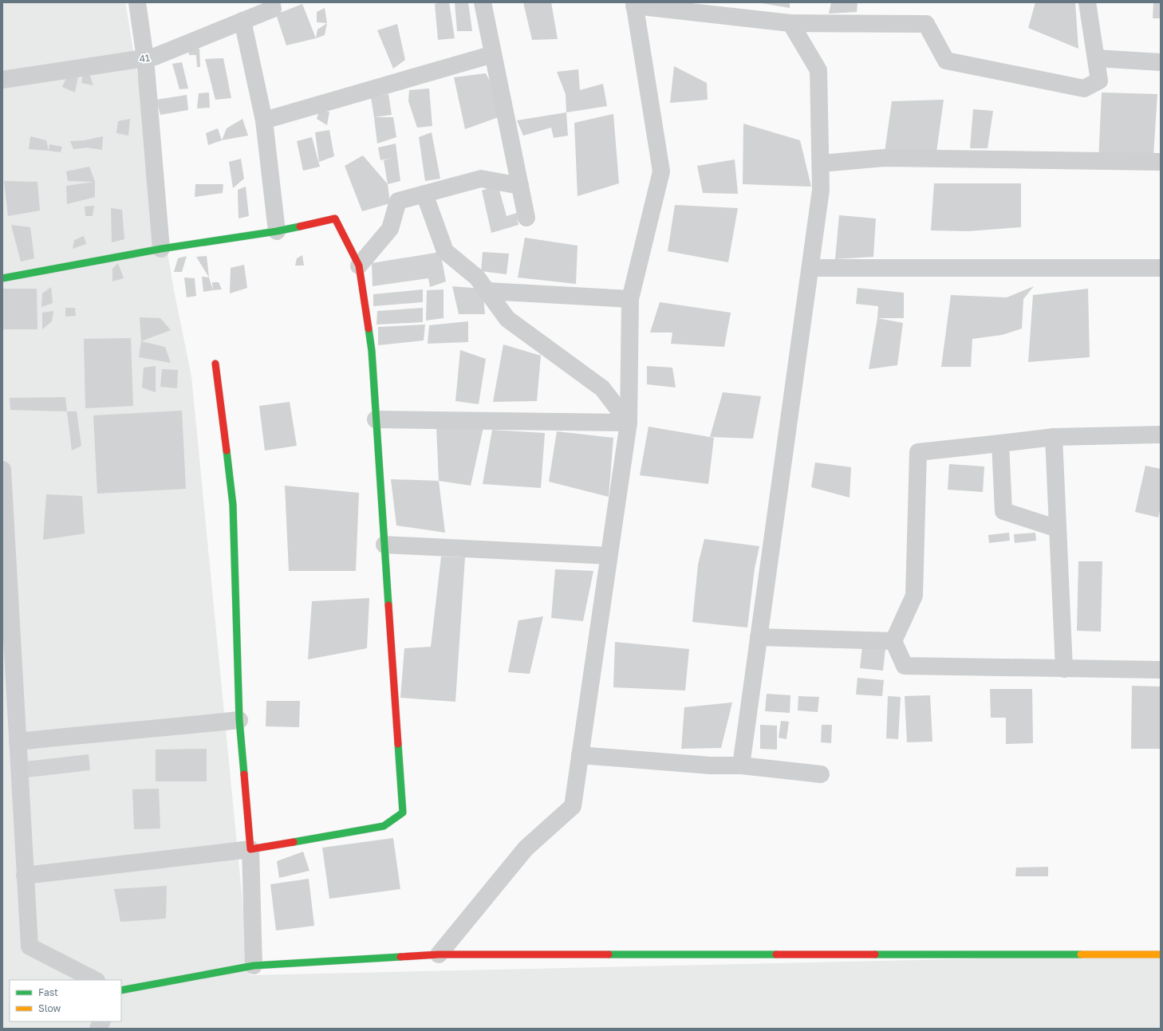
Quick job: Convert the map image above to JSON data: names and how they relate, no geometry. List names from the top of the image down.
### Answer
{
  "streets": {
    "street": ["41"]
  },
  "legend": ["Fast", "Slow"]
}
